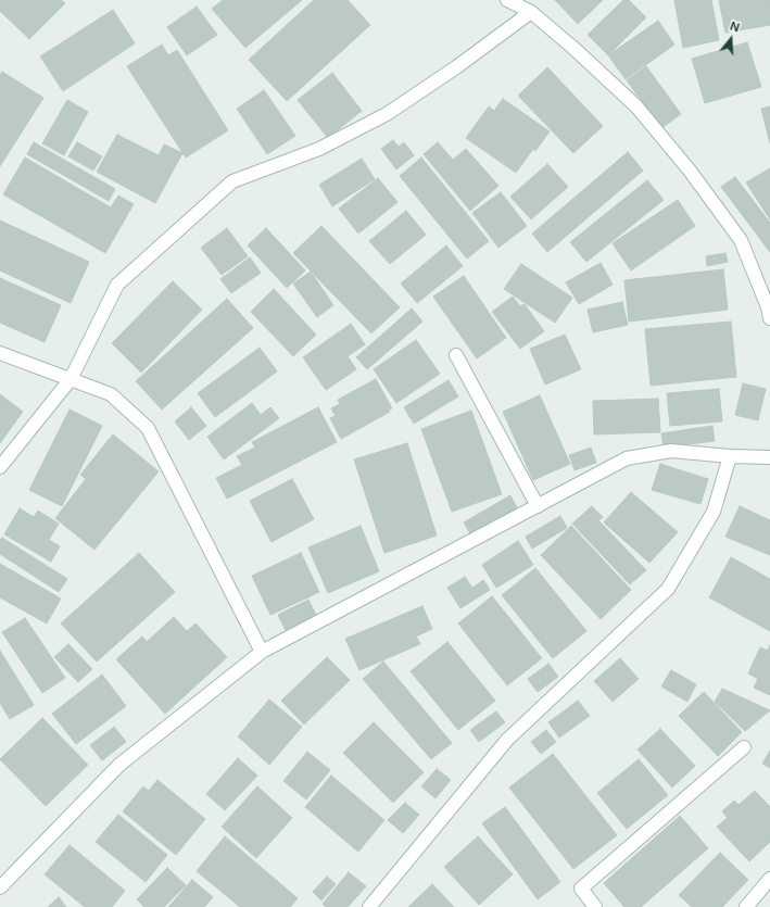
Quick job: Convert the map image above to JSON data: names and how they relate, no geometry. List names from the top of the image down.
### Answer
{
  "north": "top"
}
